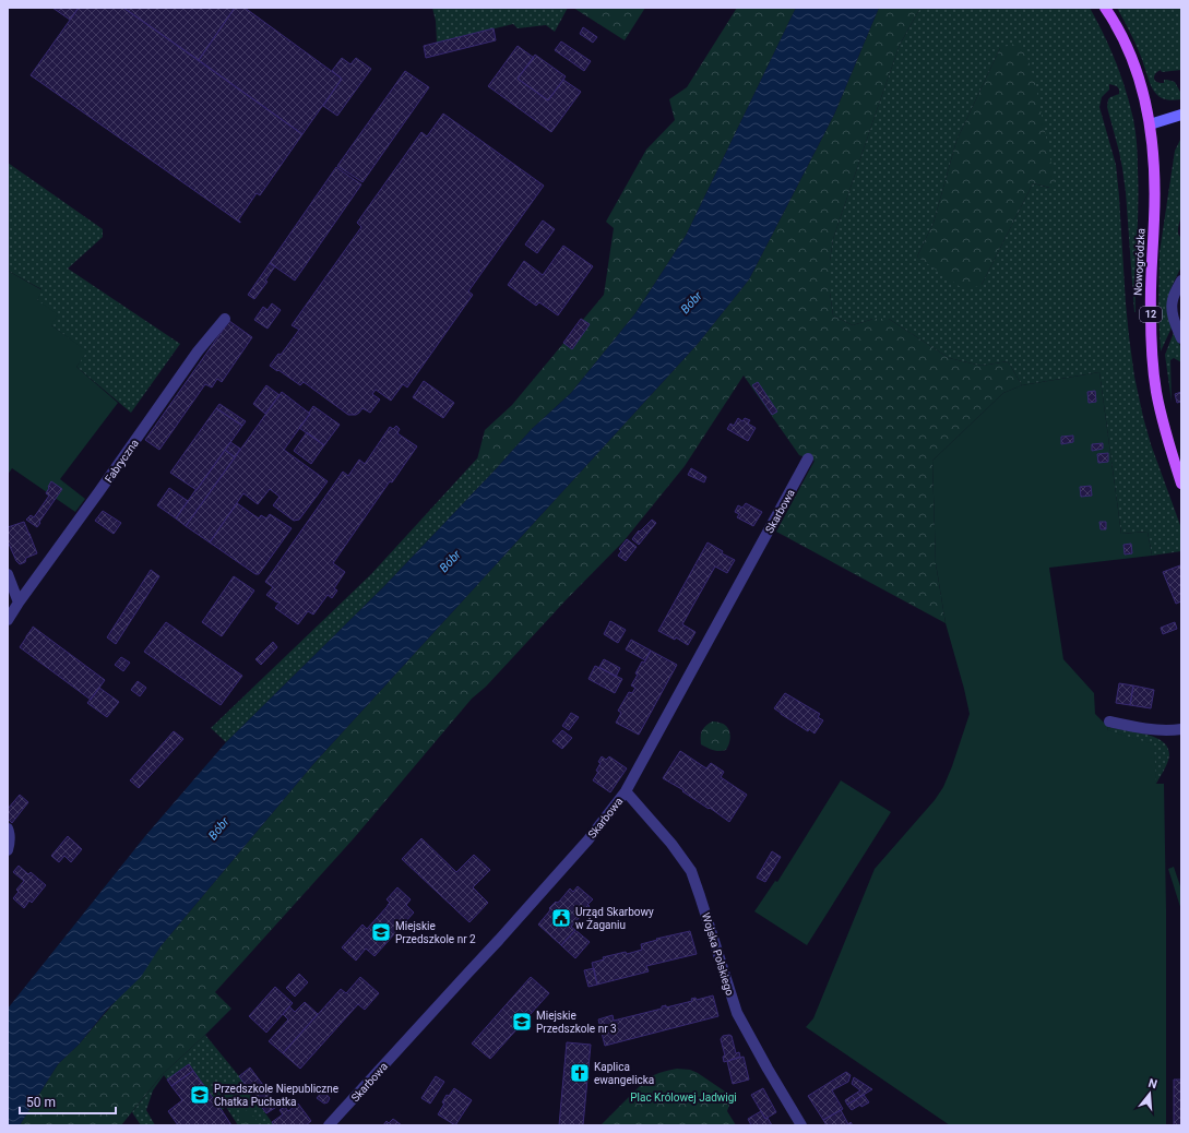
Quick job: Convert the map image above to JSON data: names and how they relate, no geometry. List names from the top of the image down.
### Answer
{
  "streets": {
    "main road": ["Nowogródzka", "12"],
    "street": ["Fabryczna", "Skarbowa", "Wojska Polskiego"]
  },
  "crossings": [
    ["Nowogródzka", "12"],
    ["Skarbowa", "Wojska Polskiego"]
  ],
  "water": ["Bóbr"],
  "parks": ["Plac Królowej Jadwigi"],
  "places": {
    "public building": ["Urząd Skarbowy w Żaganiu"],
    "school or university": ["Miejskie Przedszkole nr 2", "Miejskie Przedszkole nr 3", "Przedszkole Niepubliczne Chatka Puchatka"],
    "church": ["Kaplica ewangelicka"]
  },
  "scale_bar": "50 m",
  "north": "top"
}
